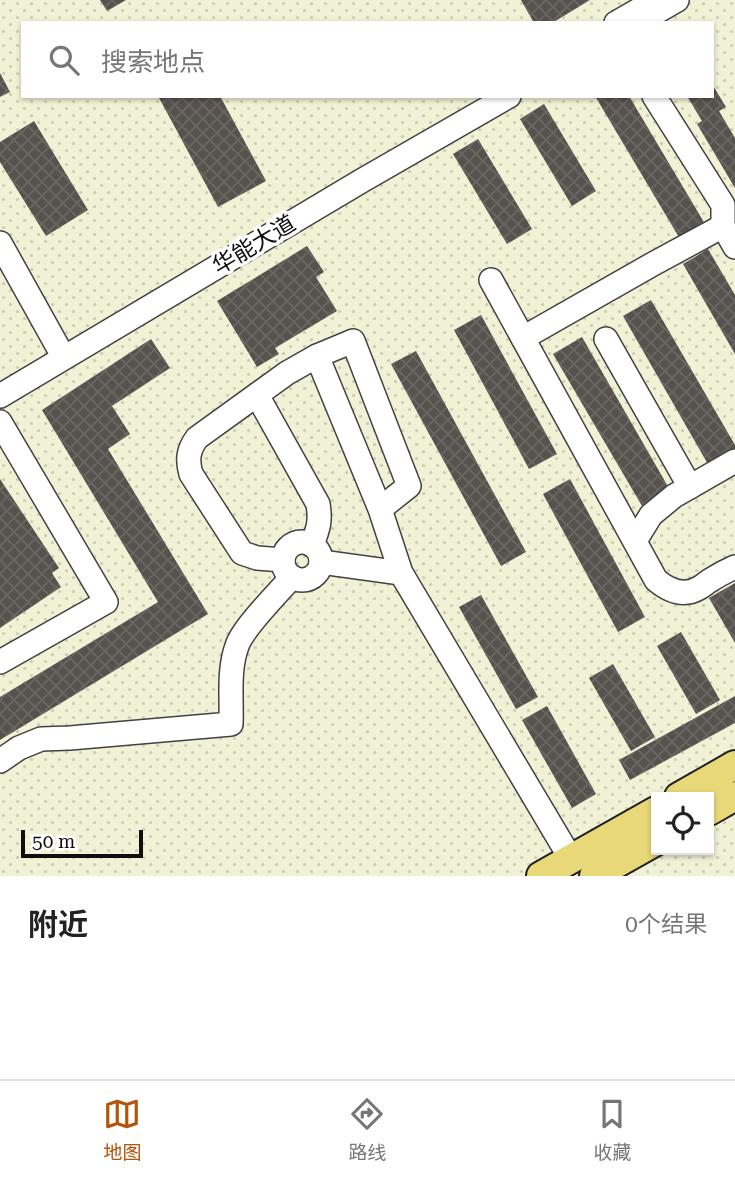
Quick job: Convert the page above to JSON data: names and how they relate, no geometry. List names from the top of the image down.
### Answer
{
  "streets": {
    "street": ["华能大道"]
  },
  "scale_bar": "50 m",
  "page": {
    "search": "搜索地点",
    "scale": "50 m",
    "heading": ["附近", "0个结果"],
    "nav": ["地图", "路线", "收藏"]
  }
}
